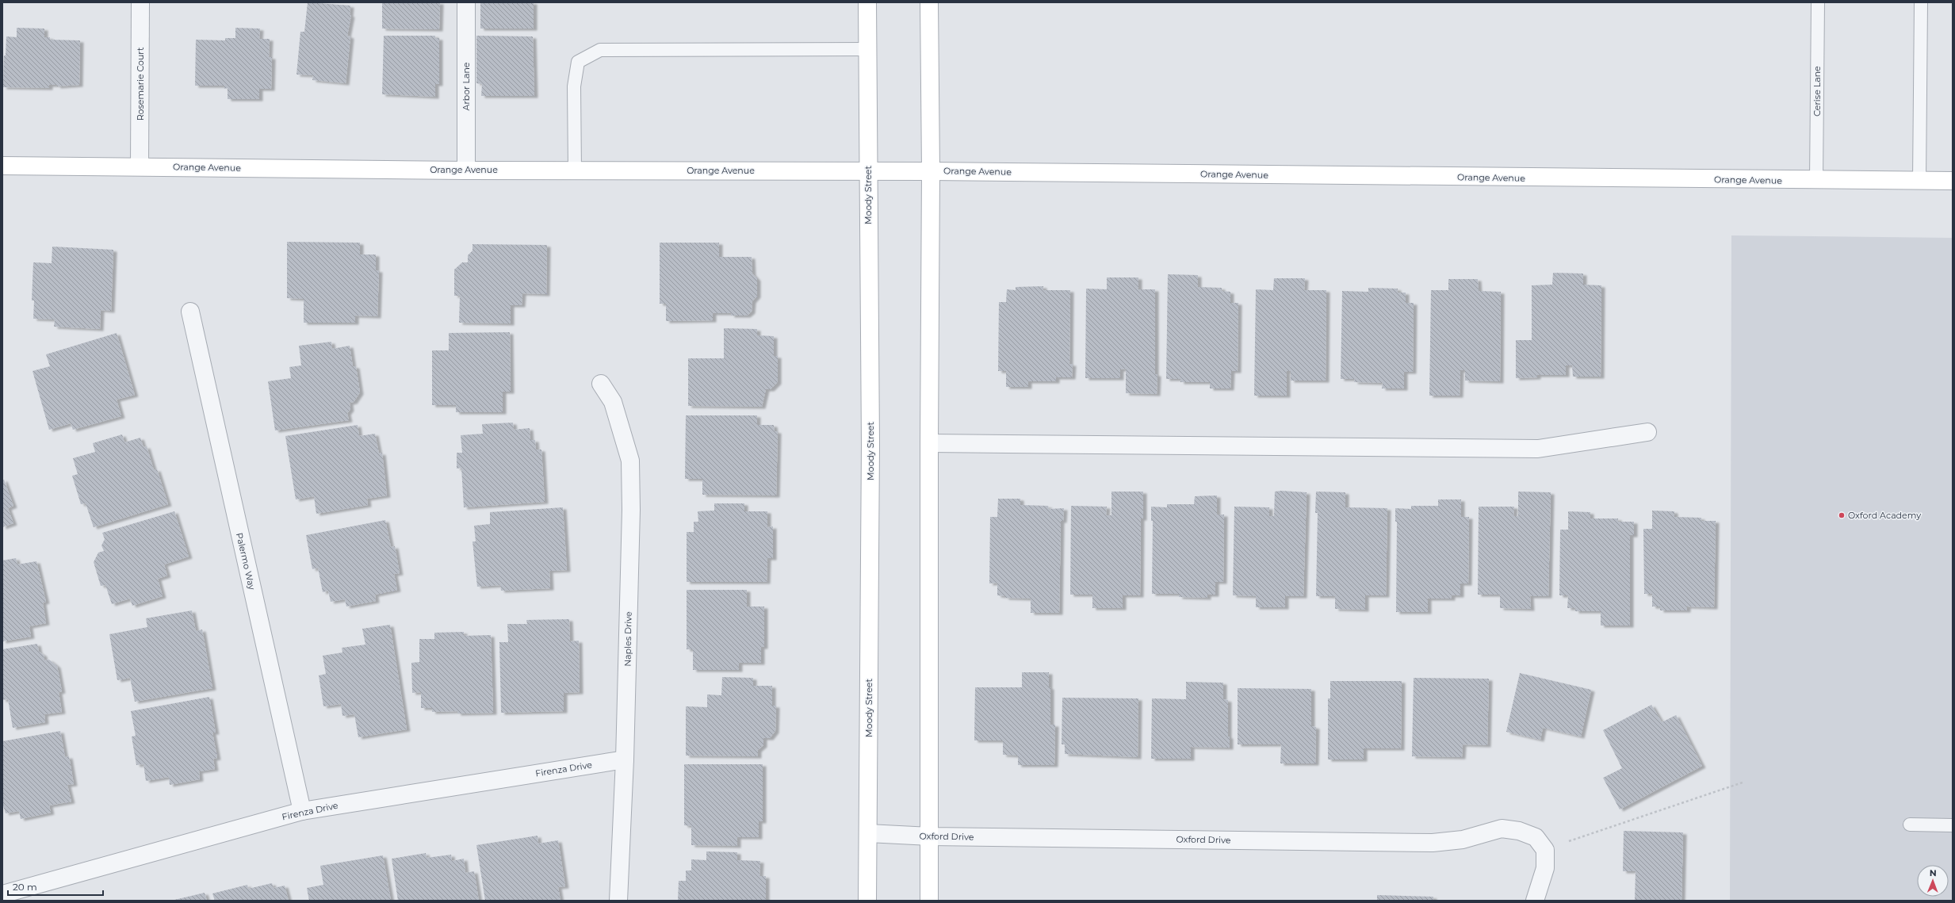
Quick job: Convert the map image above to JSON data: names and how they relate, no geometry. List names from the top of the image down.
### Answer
{
  "streets": {
    "main road": ["Orange Avenue", "Moody Street"],
    "street": [
      "Rosemarie Court",
      "Arbor Lane",
      "Palermo Way",
      "Naples Drive",
      "Firenza Drive",
      "Oxford Drive"
    ],
    "lane": ["Cerise Lane"]
  },
  "crossings": [
    ["Rosemarie Court", "Orange Avenue"],
    ["Arbor Lane", "Orange Avenue"],
    ["Cerise Lane", "Orange Avenue"],
    ["Orange Avenue", "Moody Street"],
    ["Moody Street", "Oxford Drive"],
    ["Palermo Way", "Firenza Drive"],
    ["Naples Drive", "Firenza Drive"]
  ],
  "places": ["Oxford Academy"],
  "scale_bar": "20 m",
  "north": "top"
}
